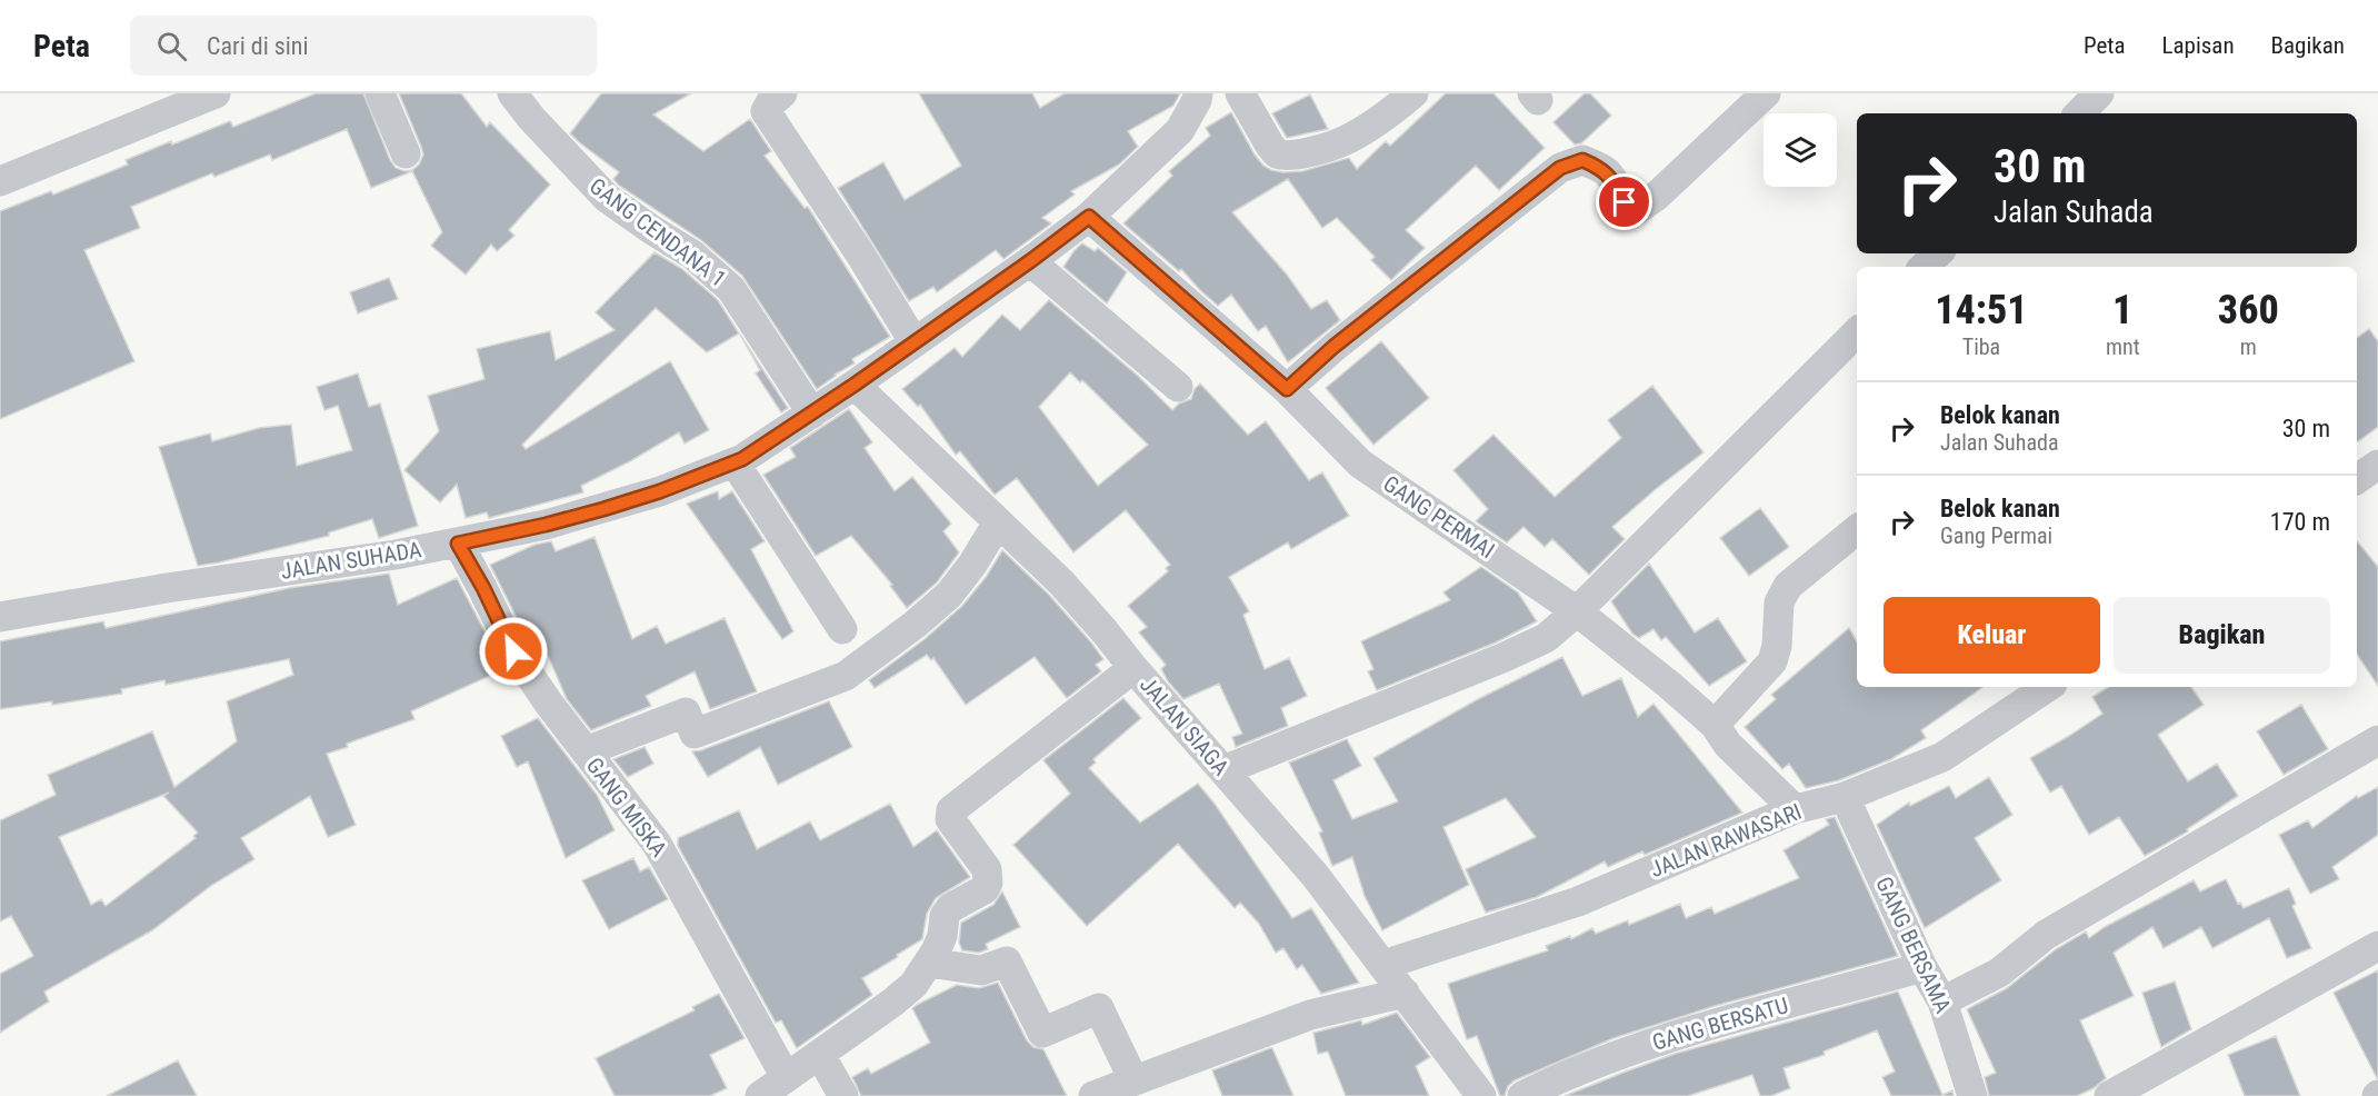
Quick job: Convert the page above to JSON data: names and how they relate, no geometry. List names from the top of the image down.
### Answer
{
  "streets": {
    "street": [
      "GANG CENDANA 1",
      "GANG PERMAI",
      "JALAN SUHADA",
      "JALAN SIAGA",
      "GANG MISKA",
      "JALAN RAWASARI",
      "GANG BERSAMA",
      "GANG BERSATU"
    ]
  },
  "crossings": [
    ["GANG CENDANA 1", "JALAN SUHADA"],
    ["GANG PERMAI", "JALAN SUHADA"],
    ["GANG PERMAI", "JALAN RAWASARI"],
    ["JALAN SUHADA", "JALAN SIAGA"],
    ["JALAN SUHADA", "GANG MISKA"],
    ["JALAN SIAGA", "JALAN RAWASARI"],
    ["JALAN RAWASARI", "GANG BERSAMA"],
    ["GANG BERSAMA", "GANG BERSATU"]
  ],
  "page": {
    "header": "Peta",
    "search": "Cari di sini",
    "nav": ["Peta", "Lapisan", "Bagikan"],
    "turn": ["30 m", "Jalan Suhada"],
    "eta": [
      "14:51",
      "Tiba",
      "1",
      "mnt",
      "360",
      "m"
    ],
    "list": [
      {
        "name": "Belok kanan",
        "note": "Jalan Suhada",
        "value": "30 m"
      },
      {
        "name": "Belok kanan",
        "note": "Gang Permai",
        "value": "170 m"
      }
    ],
    "buttons": ["Keluar", "Bagikan"]
  }
}
